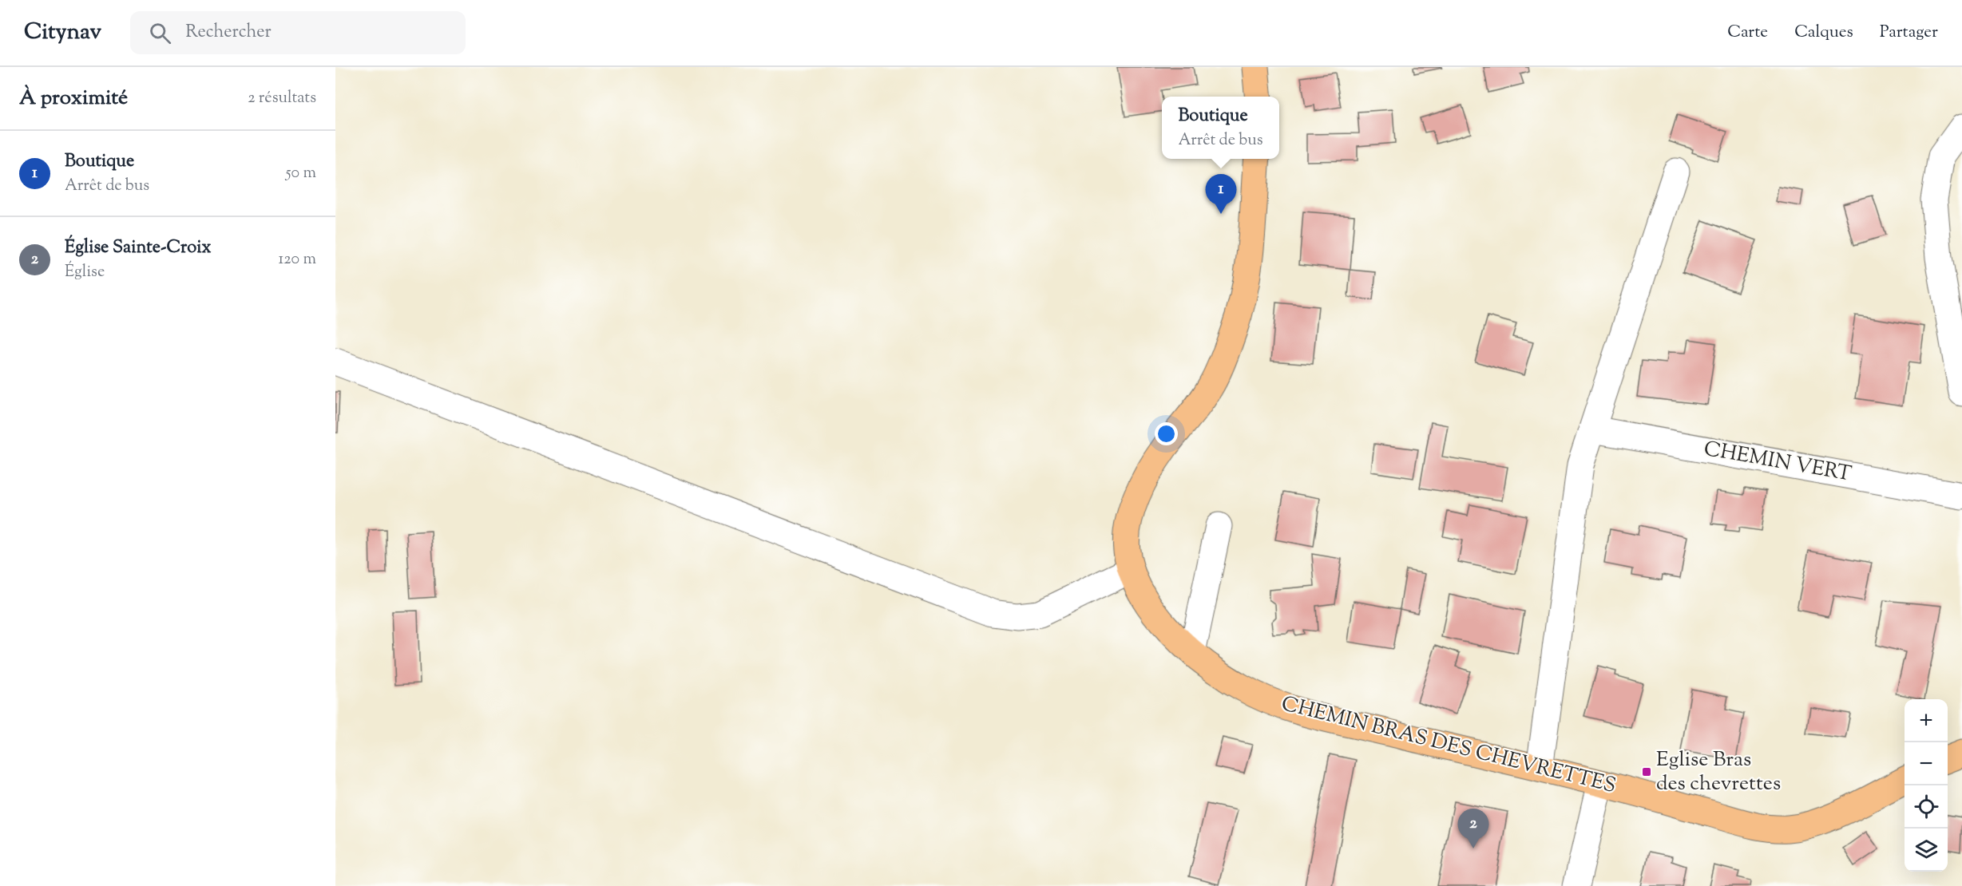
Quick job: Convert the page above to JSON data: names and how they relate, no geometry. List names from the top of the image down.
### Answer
{
  "streets": {
    "main road": ["CHEMIN BRAS DES CHEVRETTES"],
    "street": ["CHEMIN VERT"]
  },
  "places": {
    "transit": ["Eglise Bras des chevrettes"]
  },
  "page": {
    "header": "Citynav",
    "search": "Rechercher",
    "nav": ["Carte", "Calques", "Partager"],
    "heading": ["À proximité", "2 résultats"],
    "popup": ["Boutique", "Arrêt de bus"],
    "list": [
      {
        "mark": "1",
        "name": "Boutique",
        "note": "Arrêt de bus",
        "value": "50 m"
      },
      {
        "mark": "2",
        "name": "Église Sainte-Croix",
        "note": "Église",
        "value": "120 m"
      }
    ],
    "pins": ["1", "2"],
    "map_buttons": ["+", "−"]
  }
}
